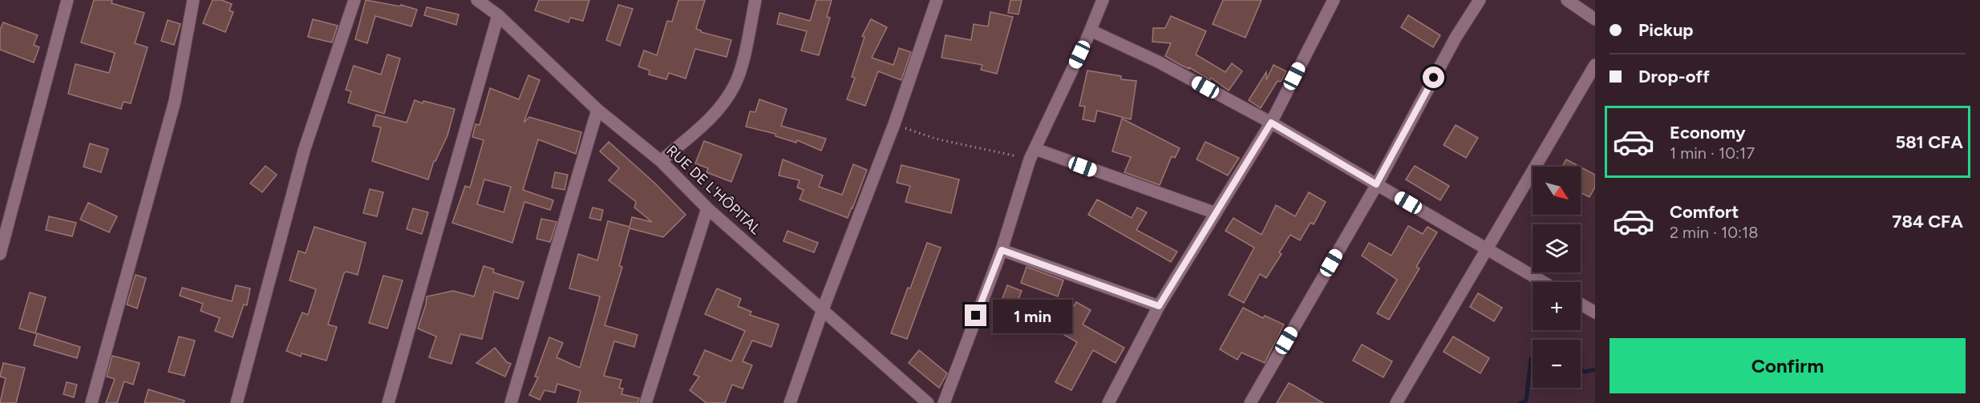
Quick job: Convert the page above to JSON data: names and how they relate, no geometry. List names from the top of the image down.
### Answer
{
  "streets": {
    "street": ["RUE DE L'HÔPITAL"]
  },
  "north": "bottom right",
  "page": {
    "banner": ["Pickup", "Drop-off"],
    "list": [
      {
        "name": "Economy",
        "note": "1 min · 10:17",
        "value": "581 CFA"
      },
      {
        "name": "Comfort",
        "note": "2 min · 10:18",
        "value": "784 CFA"
      }
    ],
    "map_buttons": ["+", "−"],
    "bubble": "1 min",
    "buttons": "Confirm"
  }
}
